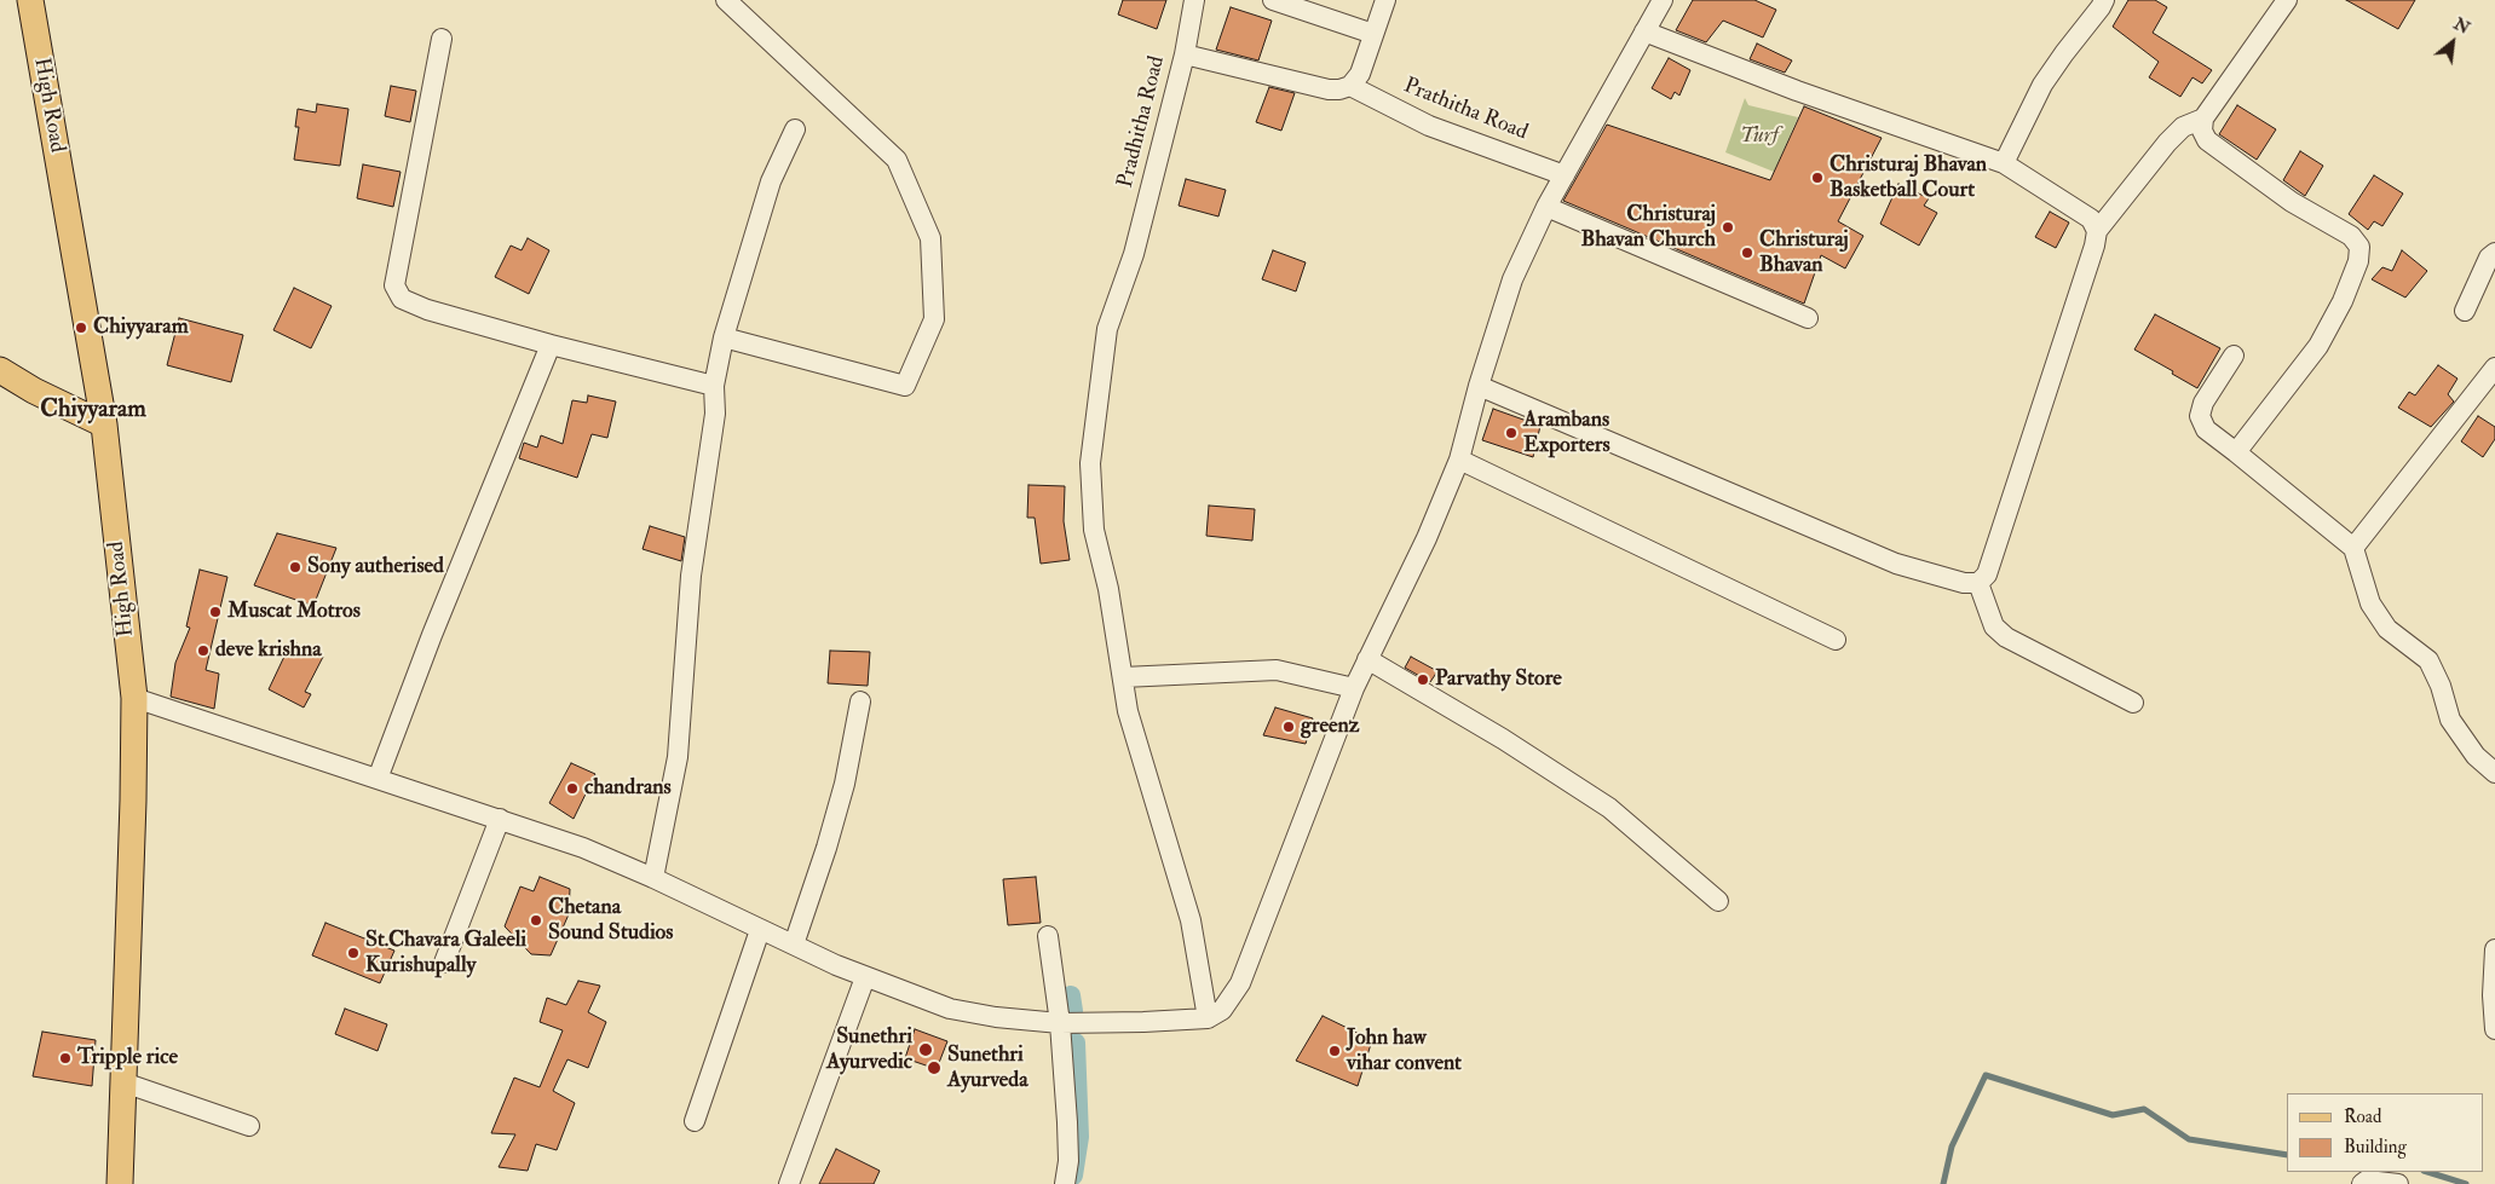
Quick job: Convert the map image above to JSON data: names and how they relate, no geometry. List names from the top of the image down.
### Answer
{
  "streets": {
    "main road": ["High Road"],
    "street": ["Prathitha Road", "Pradhitha Road"]
  },
  "districts": ["Chiyyaram"],
  "parks": ["Turf"],
  "places": [
    "Christuraj Bhavan Basketball Court",
    "Christuraj Bhavan Church",
    "Christuraj Bhavan",
    "Chiyyaram",
    "Arambans Exporters",
    "Sony autherised",
    "Muscat Motros",
    "deve krishna",
    "Parvathy Store",
    "greenz",
    "chandrans",
    "Chetana Sound Studios",
    "St.Chavara Galeeli Kurishupally",
    "Sunethri Ayurvedic",
    "John haw vihar convent",
    "Tripple rice",
    "Sunethri Ayurveda"
  ],
  "legend": ["Road", "Building"],
  "north": "top right"
}
